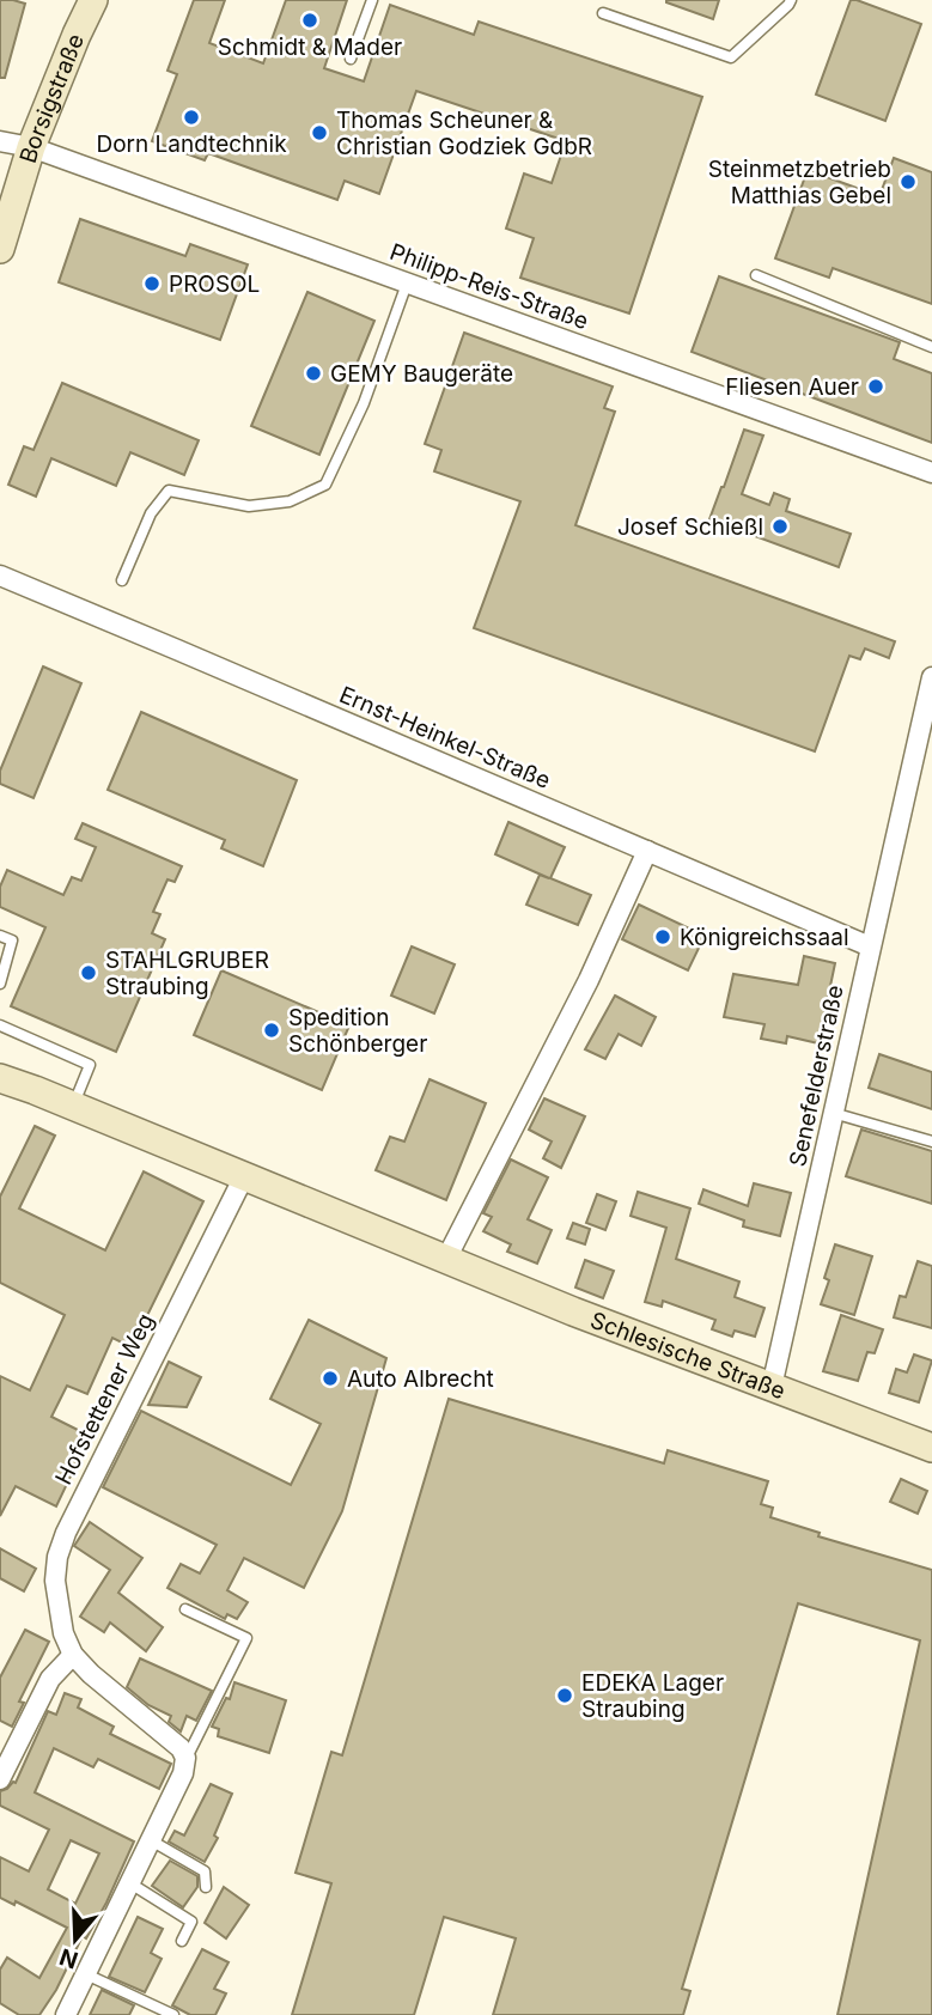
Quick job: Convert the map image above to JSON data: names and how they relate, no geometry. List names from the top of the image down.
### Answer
{
  "streets": {
    "street": [
      "Borsigstraße",
      "Philipp-Reis-Straße",
      "Ernst-Heinkel-Straße",
      "Senefelderstraße",
      "Schlesische Straße",
      "Hofstettener Weg"
    ]
  },
  "crossings": [
    ["Borsigstraße", "Philipp-Reis-Straße"],
    ["Ernst-Heinkel-Straße", "Senefelderstraße"],
    ["Senefelderstraße", "Schlesische Straße"],
    ["Schlesische Straße", "Hofstettener Weg"]
  ],
  "places": [
    "Schmidt & Mader",
    "Dorn Landtechnik",
    "Thomas Scheuner & Christian Godziek GdbR",
    "Steinmetzbetrieb Matthias Gebel",
    "PROSOL",
    "GEMY Baugeräte",
    "Fliesen Auer",
    "Josef Schießl",
    "Königreichssaal",
    "STAHLGRUBER Straubing",
    "Spedition Schönberger",
    "Auto Albrecht",
    "EDEKA Lager Straubing"
  ],
  "north": "bottom"
}
